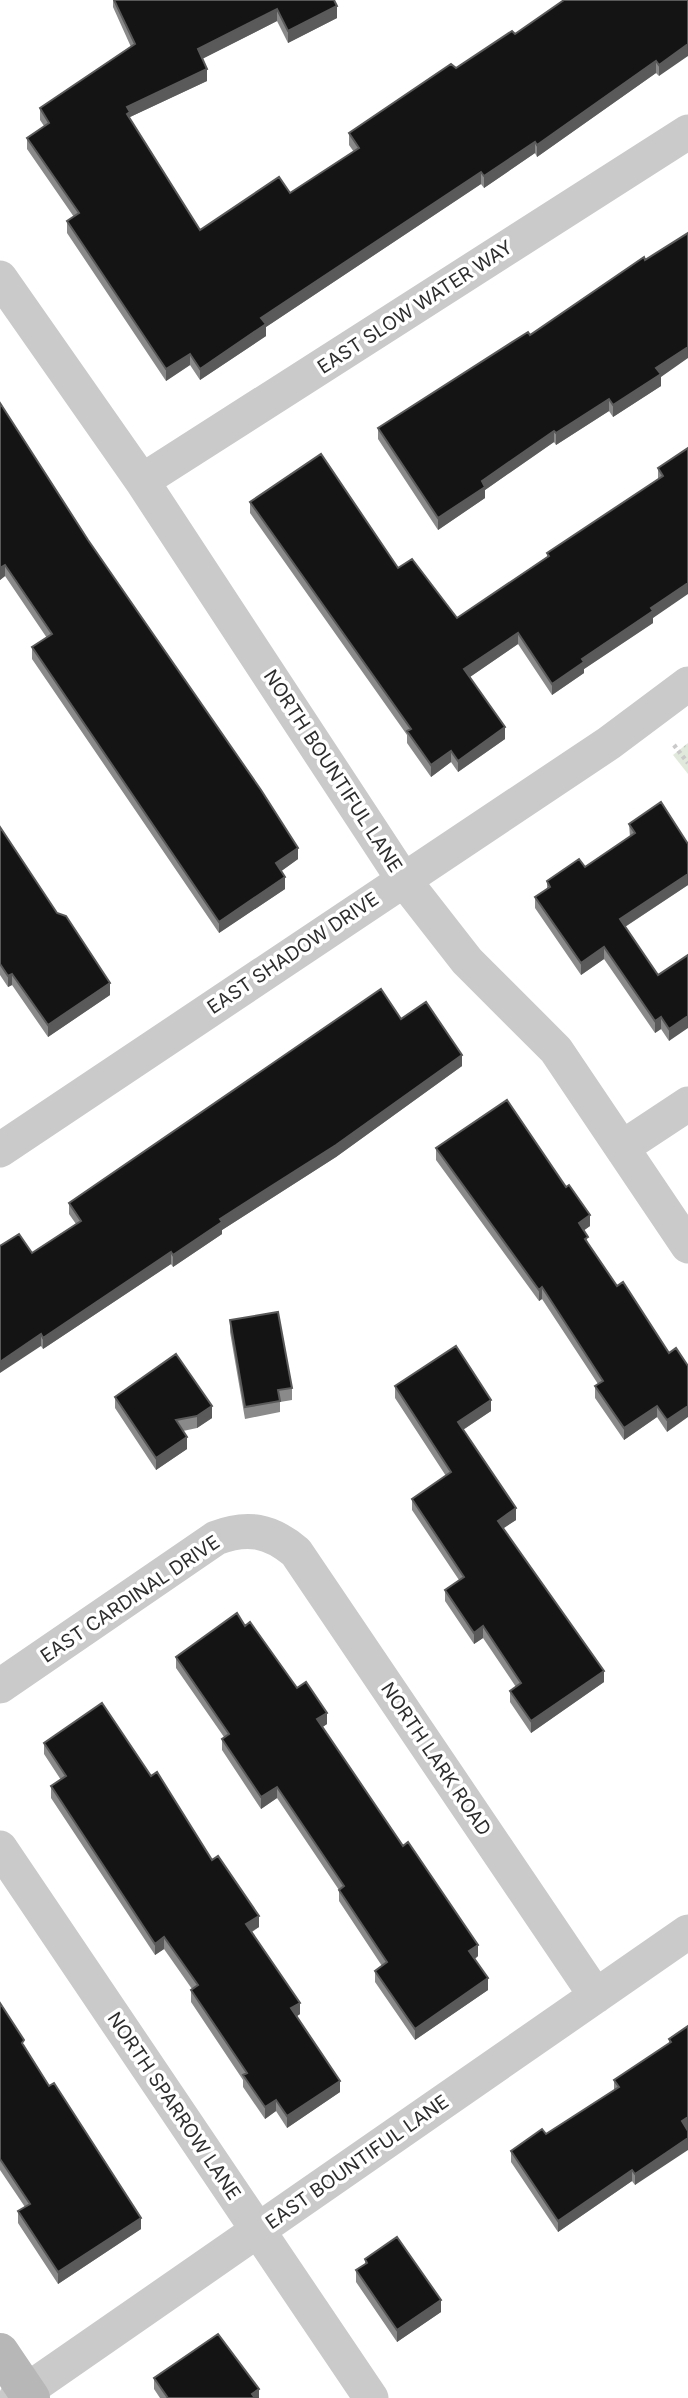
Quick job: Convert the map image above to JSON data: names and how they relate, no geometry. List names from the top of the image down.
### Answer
{
  "streets": {
    "street": [
      "EAST SLOW WATER WAY",
      "NORTH BOUNTIFUL LANE",
      "EAST SHADOW DRIVE",
      "EAST CARDINAL DRIVE",
      "NORTH LARK ROAD",
      "NORTH SPARROW LANE",
      "EAST BOUNTIFUL LANE"
    ]
  },
  "crossings": [
    ["EAST SLOW WATER WAY", "NORTH BOUNTIFUL LANE"],
    ["NORTH BOUNTIFUL LANE", "EAST SHADOW DRIVE"],
    ["EAST CARDINAL DRIVE", "NORTH LARK ROAD"],
    ["NORTH LARK ROAD", "EAST BOUNTIFUL LANE"],
    ["NORTH SPARROW LANE", "EAST BOUNTIFUL LANE"]
  ]
}
